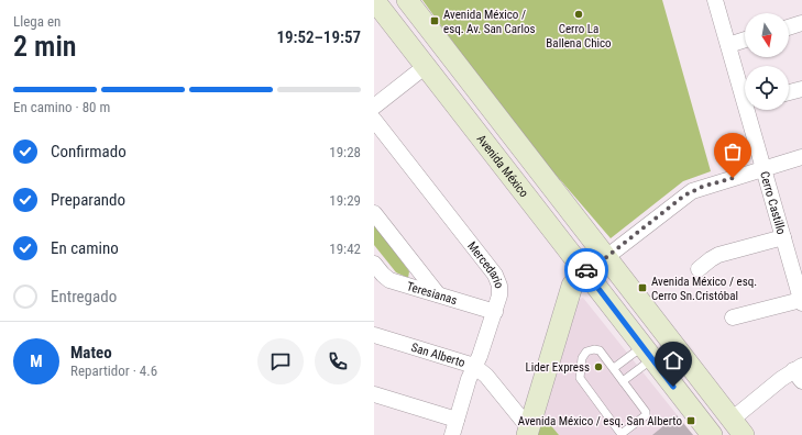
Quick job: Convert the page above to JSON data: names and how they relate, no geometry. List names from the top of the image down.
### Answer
{
  "streets": {
    "main road": ["Avenida México"],
    "street": [
      "Cerro Castillo",
      "Mercedario",
      "Teresianas",
      "San Alberto"
    ]
  },
  "crossings": [
    ["Mercedario", "Teresianas"],
    ["Mercedario", "San Alberto"]
  ],
  "places": {
    "other": ["Cerro La Ballena Chico", "Lider Express"],
    "transit": ["Avenida México / esq. Av. San Carlos", "Avenida México / esq. Cerro Sn.Cristóbal", "Avenida México / esq. San Alberto"]
  },
  "north": "bottom",
  "page": {
    "heading": ["2 min", "Llega en", "19:52–19:57"],
    "panel": ["Mateo", "Repartidor · 4.6"],
    "bar": "En camino · 80 m",
    "list": [
      ["Confirmado", "19:28"],
      ["Preparando", "19:29"],
      ["En camino", "19:42"],
      "Entregado"
    ],
    "round": "M"
  }
}
